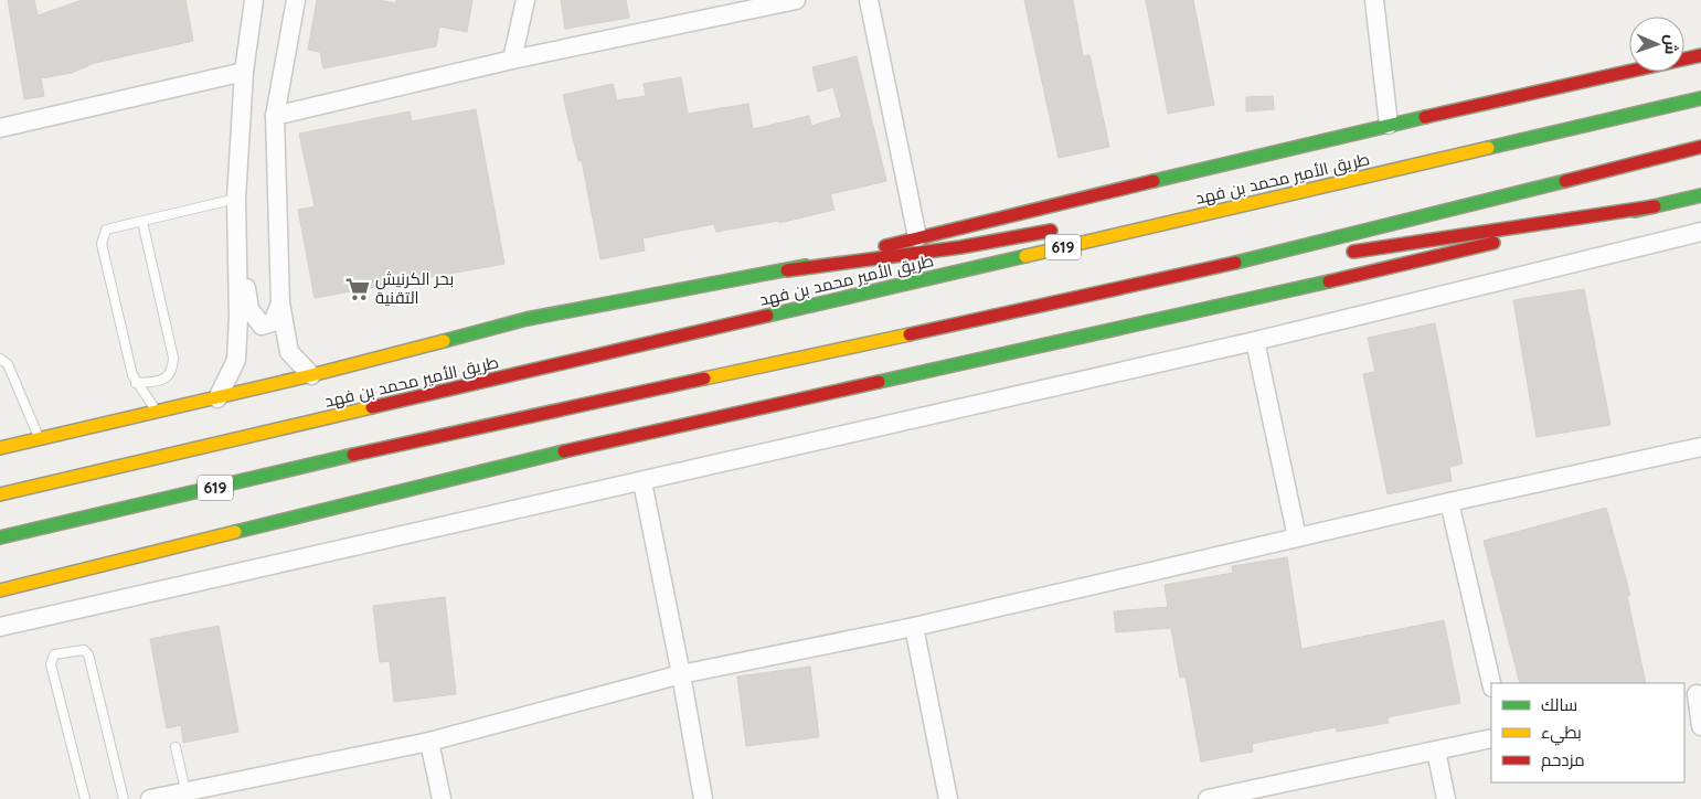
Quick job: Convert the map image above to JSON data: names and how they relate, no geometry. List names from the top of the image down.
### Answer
{
  "streets": {
    "main road": ["طريق الأمير محمد بن فهد", "619"]
  },
  "places": {
    "supermarket": ["بحر الكرنيش التقنية"]
  },
  "legend": ["سالك", "بطيء", "مزدحم"],
  "north": "right"
}
